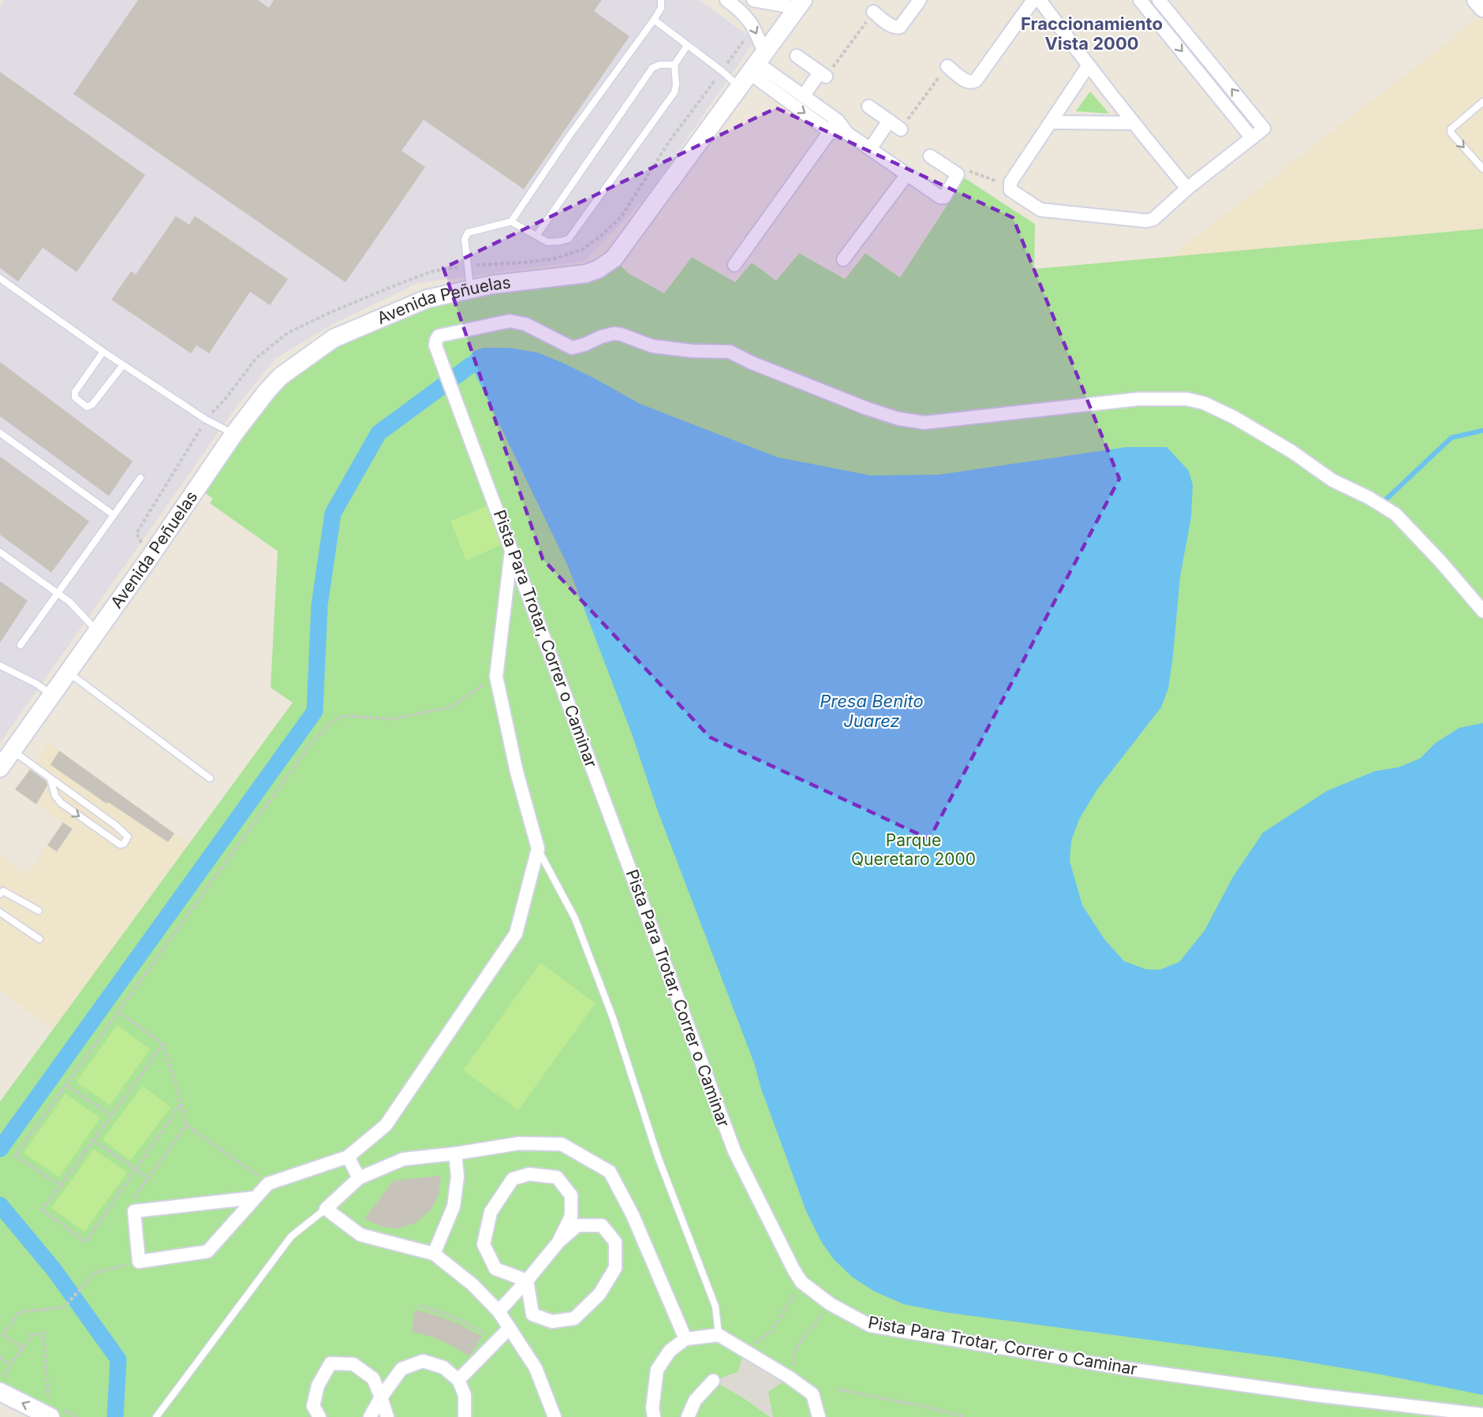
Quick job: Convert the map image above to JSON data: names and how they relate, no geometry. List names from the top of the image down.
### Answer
{
  "streets": {
    "street": ["Avenida Peñuelas", "Pista Para Trotar, Correr o Caminar"]
  },
  "districts": ["Fraccionamiento Vista 2000"],
  "water": ["Presa Benito Juarez"],
  "parks": ["Parque Queretaro 2000"]
}
